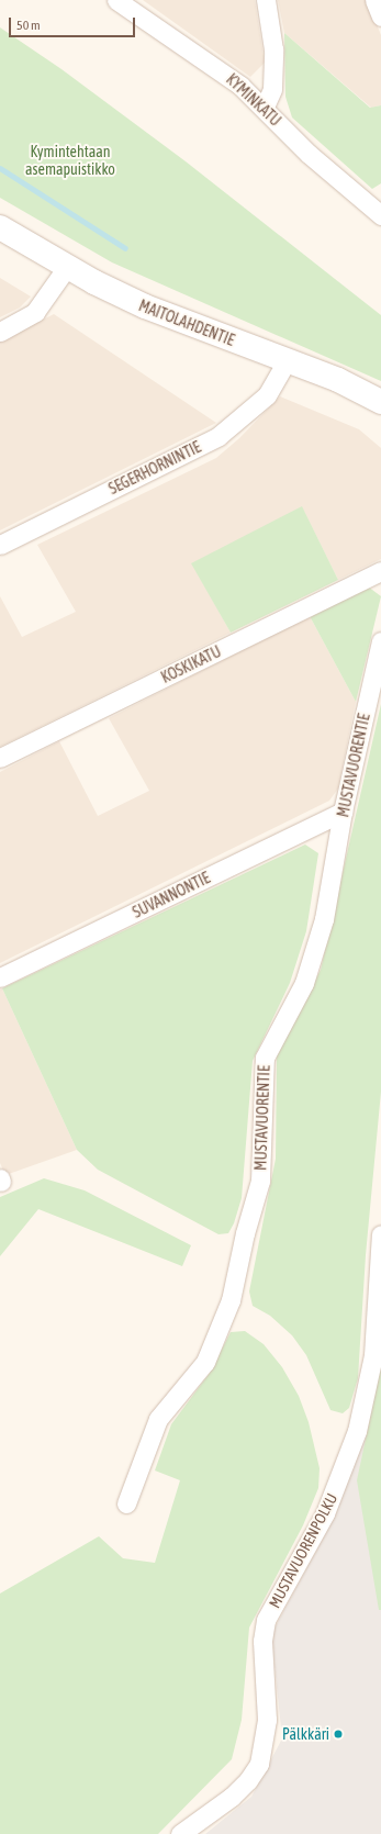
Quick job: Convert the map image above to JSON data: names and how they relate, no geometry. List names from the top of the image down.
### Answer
{
  "streets": {
    "street": [
      "KYMINKATU",
      "MAITOLAHDENTIE",
      "SEGERHORNINTIE",
      "KOSKIKATU",
      "MUSTAVUORENTIE",
      "SUVANNONTIE",
      "MUSTAVUORENPOLKU"
    ]
  },
  "crossings": [
    ["MAITOLAHDENTIE", "SEGERHORNINTIE"],
    ["MUSTAVUORENTIE", "SUVANNONTIE"]
  ],
  "parks": ["Kymintehtaan asemapuistikko"],
  "places": ["Pälkkäri"],
  "scale_bar": "50 m"
}
